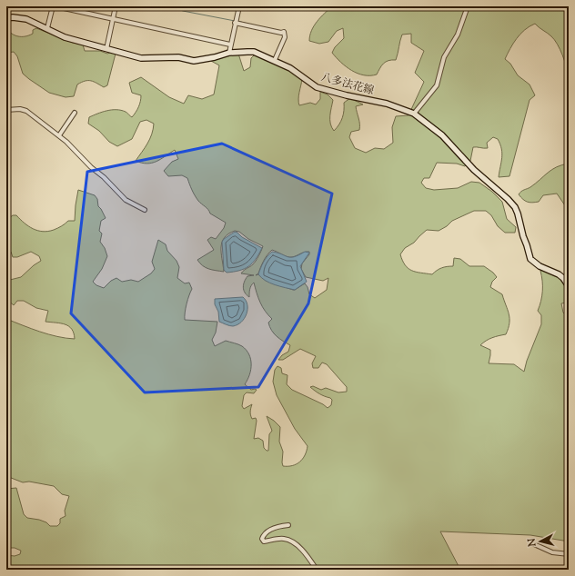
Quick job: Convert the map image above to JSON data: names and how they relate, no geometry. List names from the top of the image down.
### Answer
{
  "streets": {
    "main road": ["八多法花線"]
  },
  "north": "left"
}
